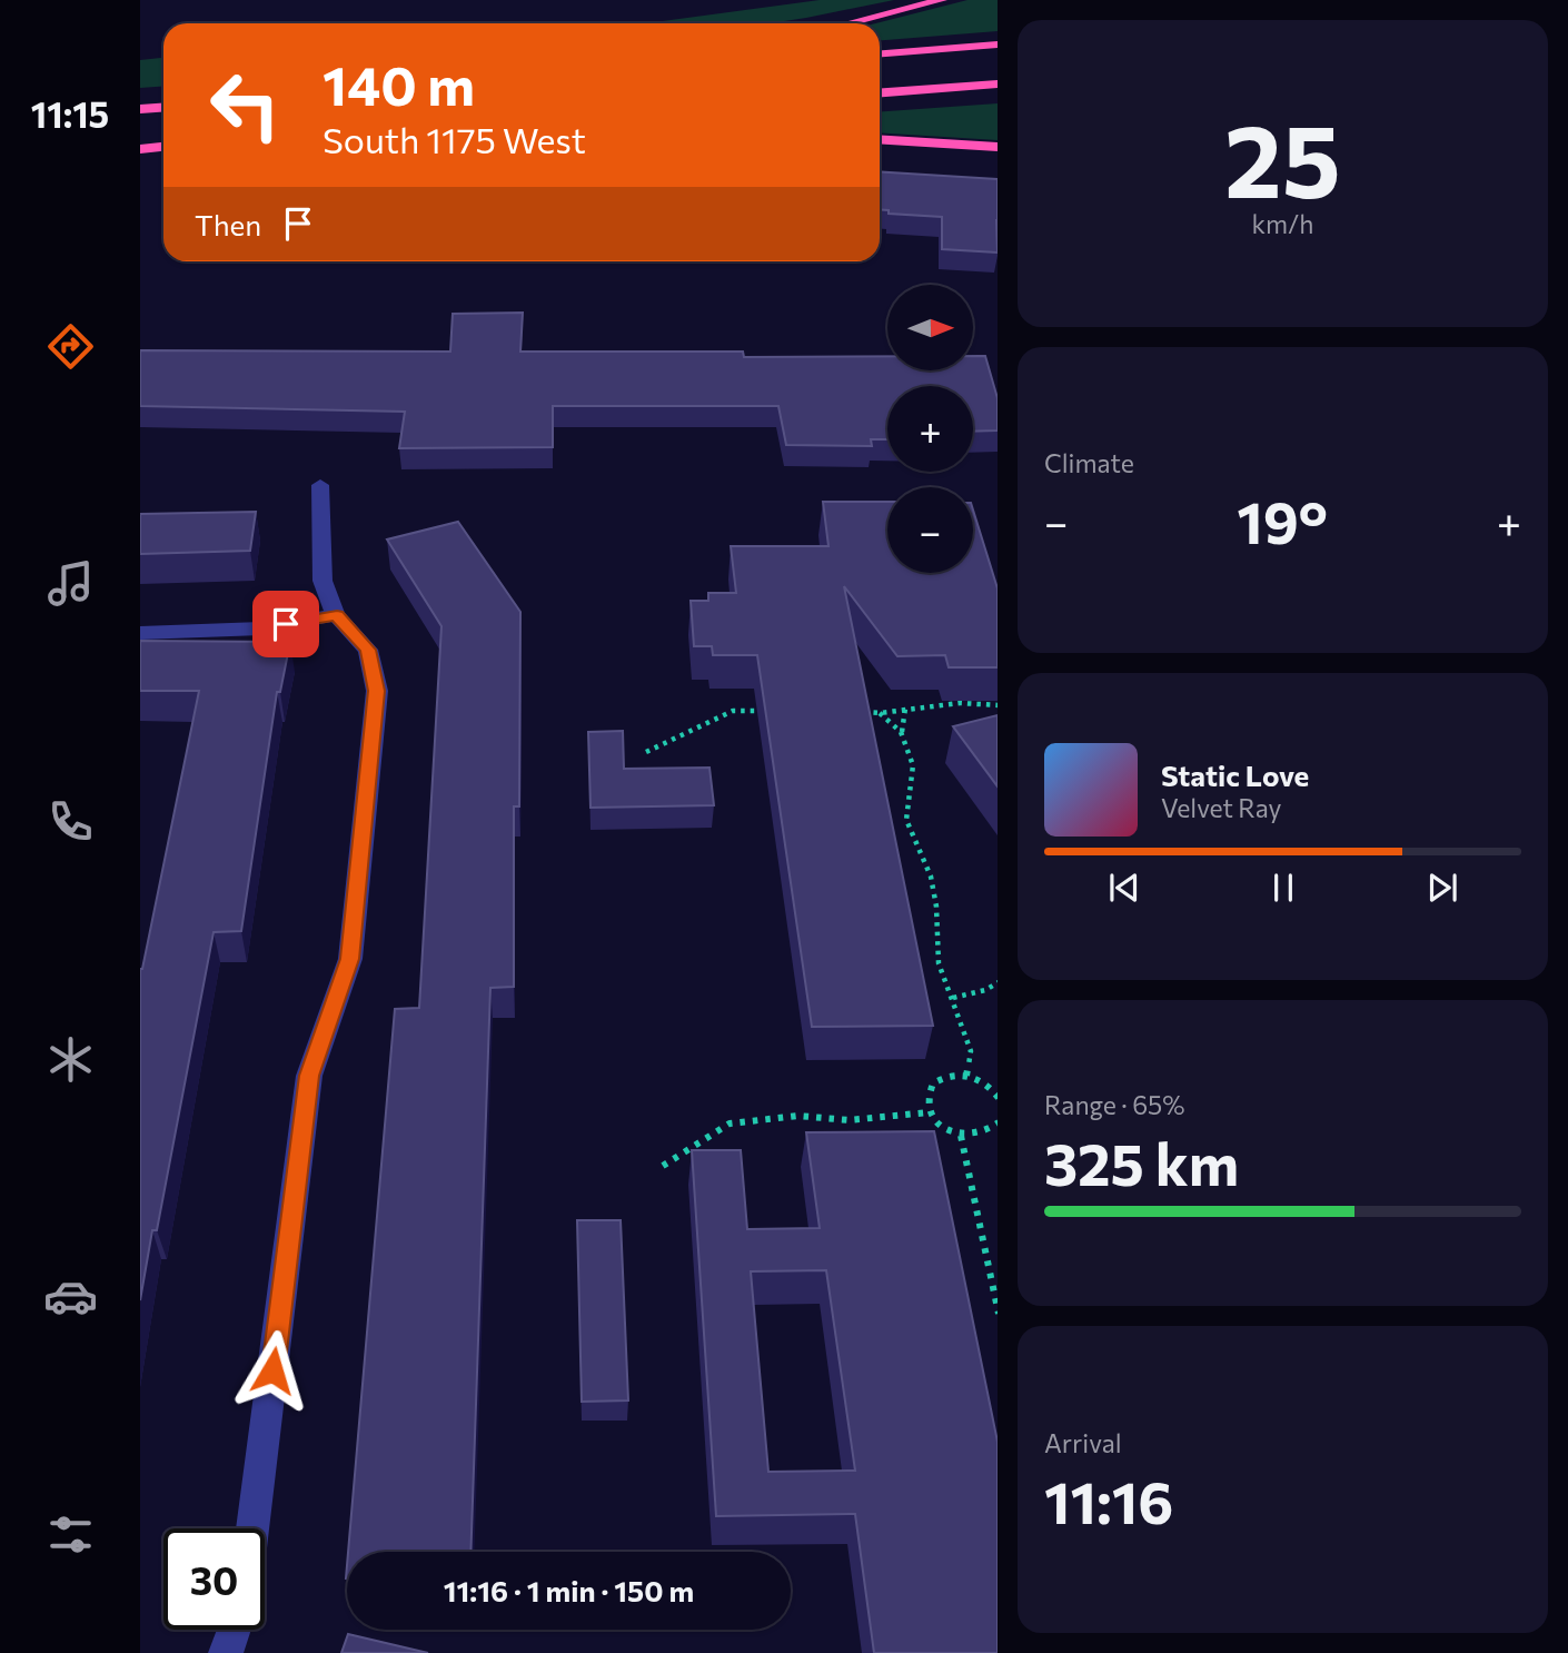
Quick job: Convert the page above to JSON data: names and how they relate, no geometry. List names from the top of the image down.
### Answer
{
  "north": "right",
  "page": {
    "tabs": "11:15",
    "tile": [
      ["25", "km/h"],
      "Climate",
      ["Range · 65%", "325 km"],
      ["Arrival", "11:16"]
    ],
    "turn": ["140 m", "South 1175 West"],
    "then": "Then",
    "map_buttons": ["+", "−"],
    "heat": ["−", "19°", "+"],
    "song": ["Static Love", "Velvet Ray"],
    "limit": "30",
    "trip": "11:16 · 1 min · 150 m"
  }
}
